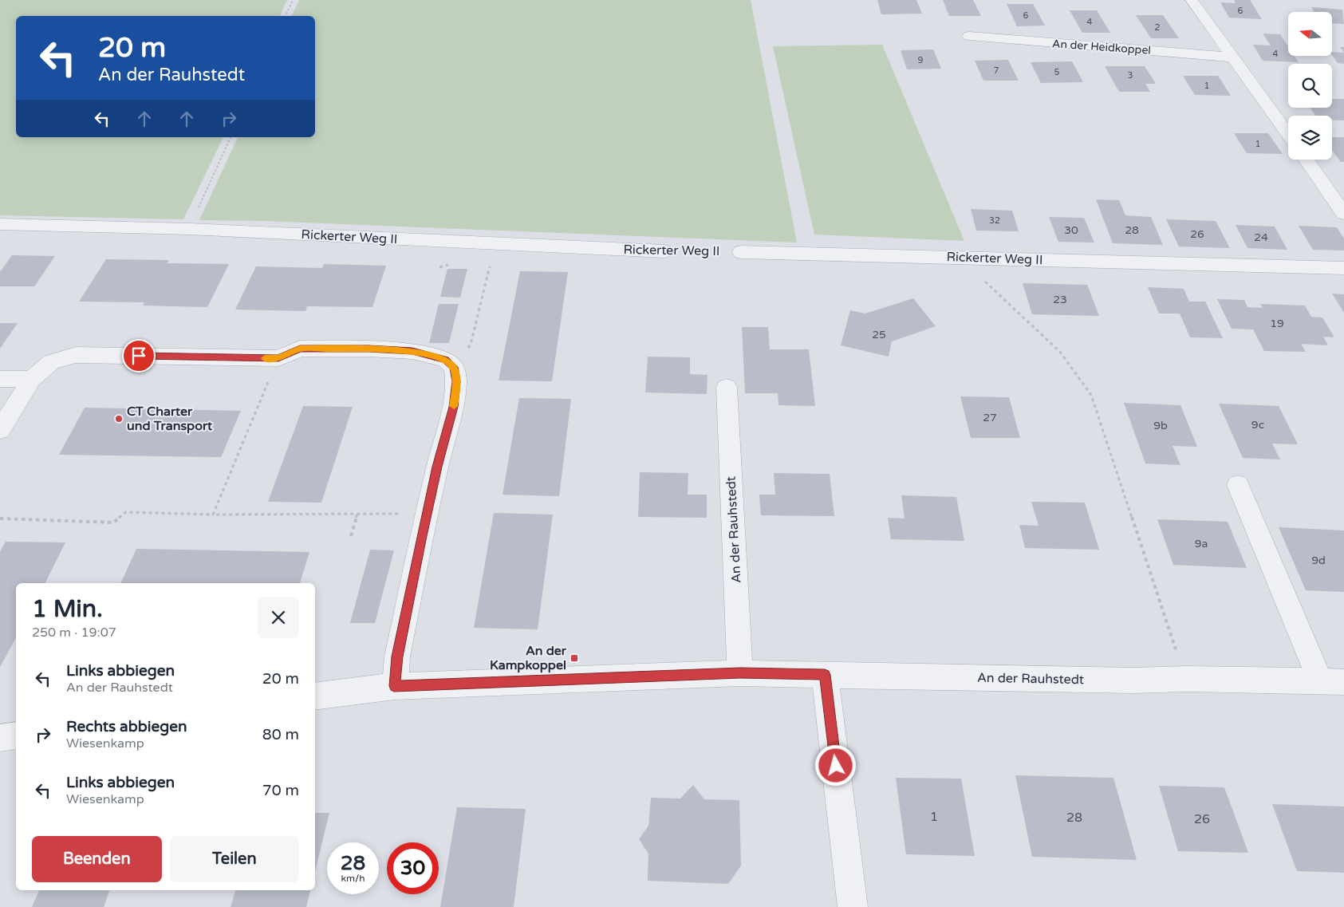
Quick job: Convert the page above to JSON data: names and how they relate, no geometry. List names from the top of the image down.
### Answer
{
  "streets": {
    "street": ["An der Heidkoppel", "Rickerter Weg II", "An der Rauhstedt"]
  },
  "places": {
    "other": ["CT Charter und Transport"],
    "transit": ["An der Kampkoppel"]
  },
  "house_numbers": [
    "6",
    "6",
    "4",
    "2",
    "4",
    "9",
    "7",
    "5",
    "3",
    "1",
    "1",
    "32",
    "30",
    "28",
    "26",
    "24",
    "23",
    "19",
    "25",
    "27",
    "9c",
    "9b",
    "9a",
    "9d",
    "1",
    "28",
    "26"
  ],
  "north": "left",
  "page": {
    "turn": ["20 m", "An der Rauhstedt"],
    "heading": ["1 Min.", "250 m · 19:07"],
    "list": [
      {
        "name": "Links abbiegen",
        "note": "An der Rauhstedt",
        "value": "20 m"
      },
      {
        "name": "Rechts abbiegen",
        "note": "Wiesenkamp",
        "value": "80 m"
      },
      {
        "name": "Links abbiegen",
        "note": "Wiesenkamp",
        "value": "70 m"
      }
    ],
    "buttons": ["Beenden", "Teilen"],
    "speed": "28 km/h",
    "limit": "30"
  }
}
